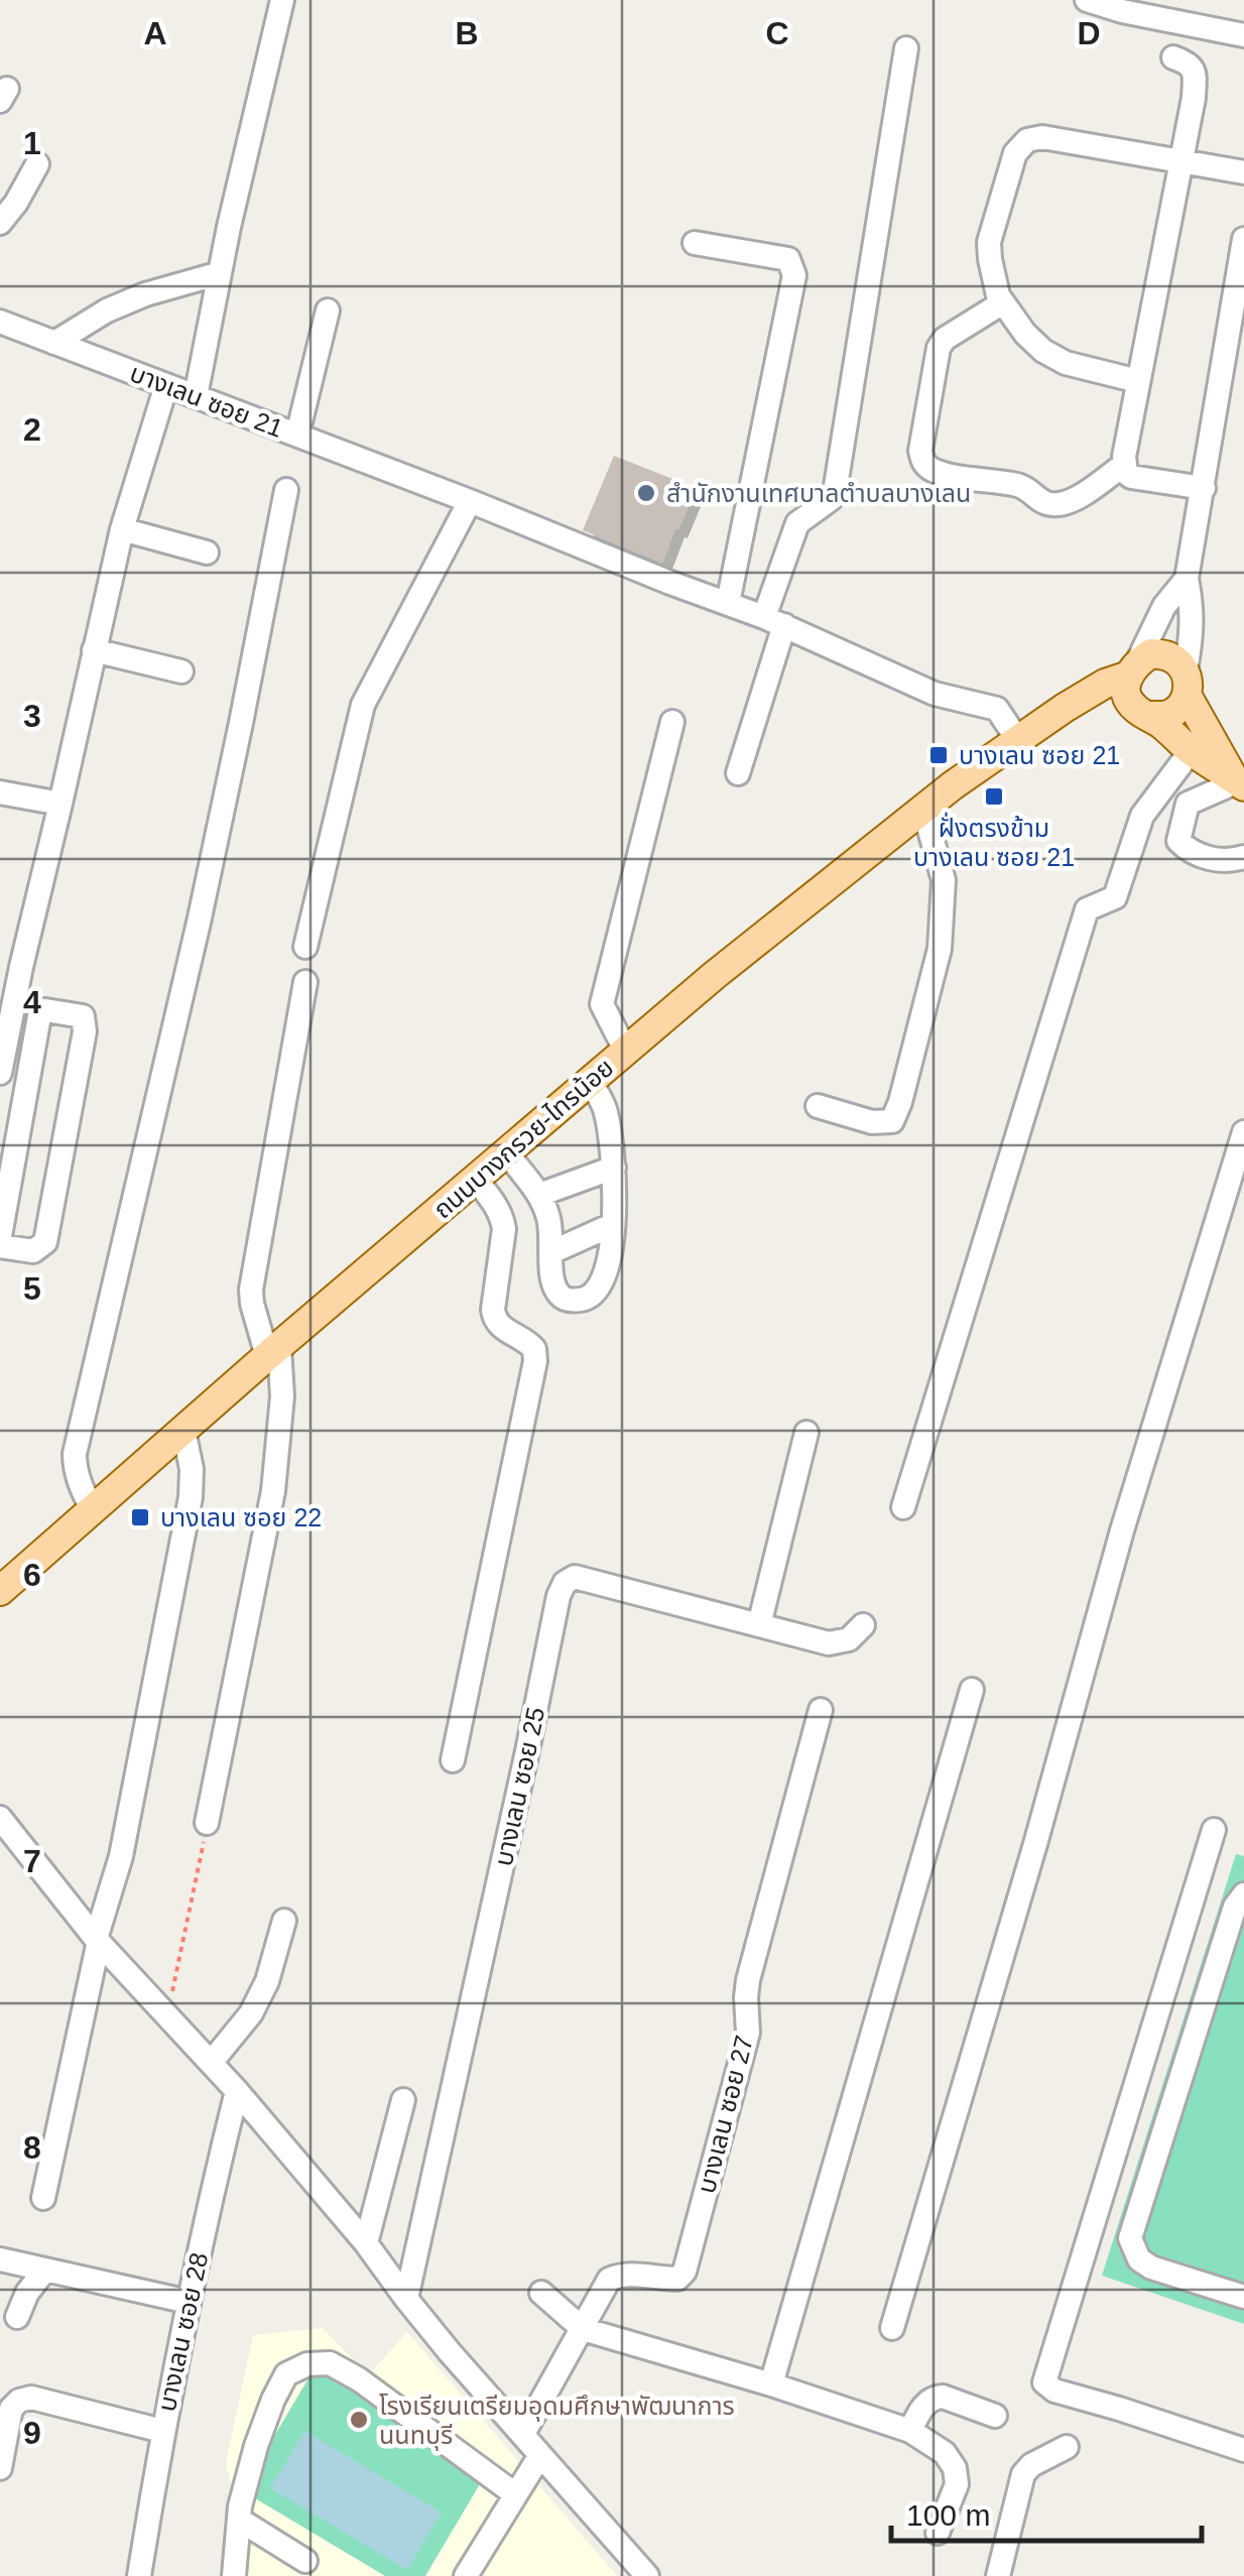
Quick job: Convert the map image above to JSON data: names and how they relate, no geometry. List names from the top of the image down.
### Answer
{
  "streets": {
    "main road": ["ถนนบางกรวย-ไทรน้อย"],
    "street": [
      "บางเลน ซอย 21",
      "บางเลน ซอย 25",
      "บางเลน ซอย 27",
      "บางเลน ซอย 28"
    ]
  },
  "crossings": [
    ["บางเลน ซอย 21", "ถนนบางกรวย-ไทรน้อย"]
  ],
  "places": {
    "other": ["สำนักงานเทศบาลตำบลบางเลน", "โรงเรียนเตรียมอุดมศึกษาพัฒนาการ นนทบุรี"],
    "transit": ["บางเลน ซอย 21", "ฝั่งตรงข้าม บางเลน ซอย 21", "บางเลน ซอย 22"]
  },
  "scale_bar": "100 m",
  "grid": {
    "columns": [
      "A",
      "B",
      "C",
      "D"
    ],
    "rows": [
      "1",
      "2",
      "3",
      "4",
      "5",
      "6",
      "7",
      "8",
      "9"
    ]
  }
}
